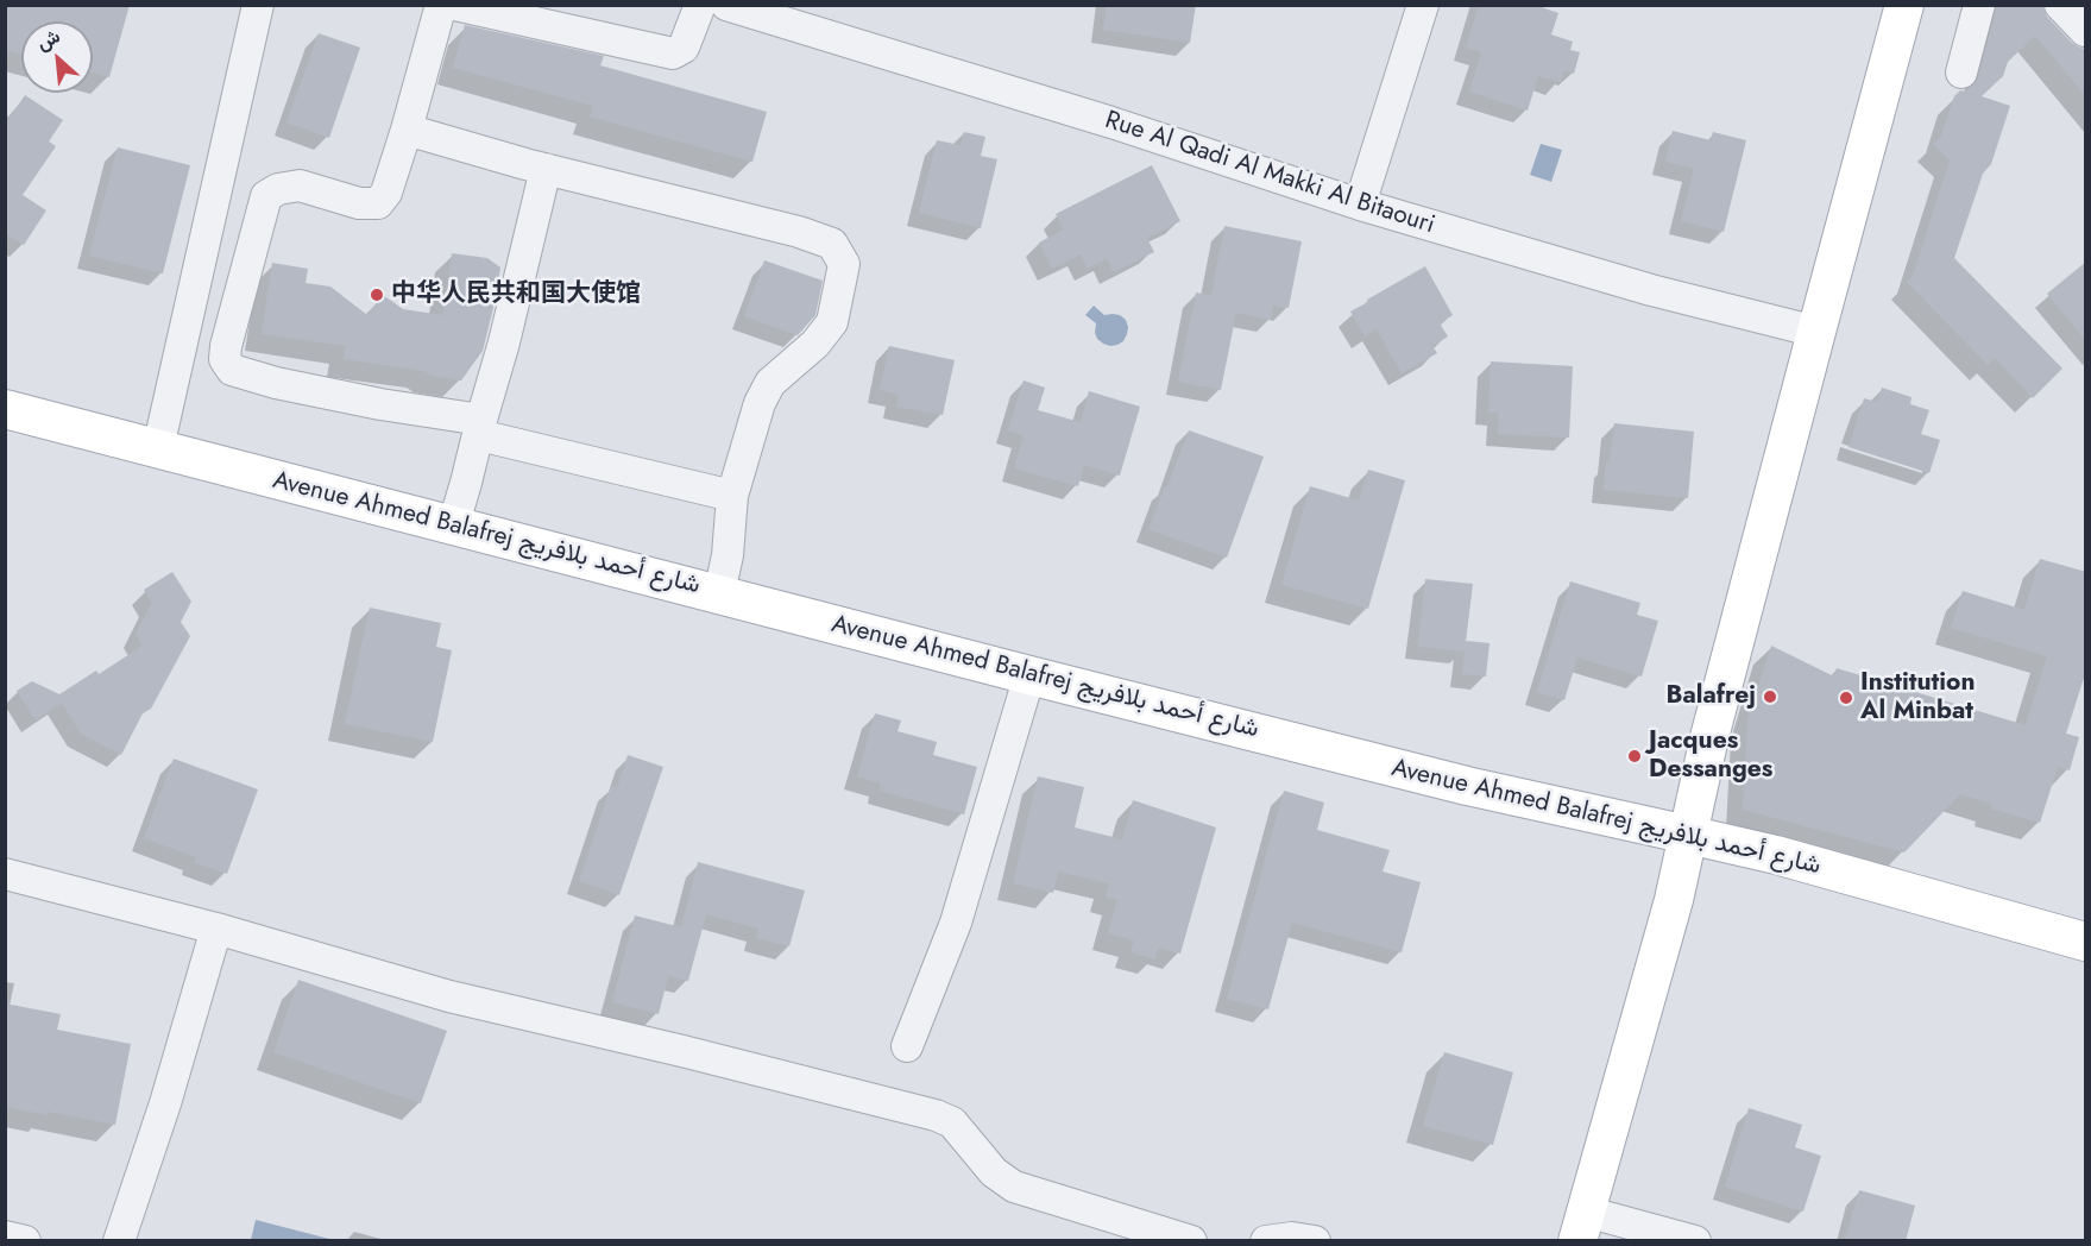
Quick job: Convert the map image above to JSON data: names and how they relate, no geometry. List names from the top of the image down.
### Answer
{
  "streets": {
    "main road": ["Avenue Ahmed Balafrej شارع أحمد بلافريج"],
    "street": ["Rue Al Qadi Al Makki Al Bitaouri"]
  },
  "places": [
    "中华人民共和国大使馆",
    "Balafrej",
    "Institution Al Minbat",
    "Jacques Dessanges"
  ],
  "north": "top left"
}
